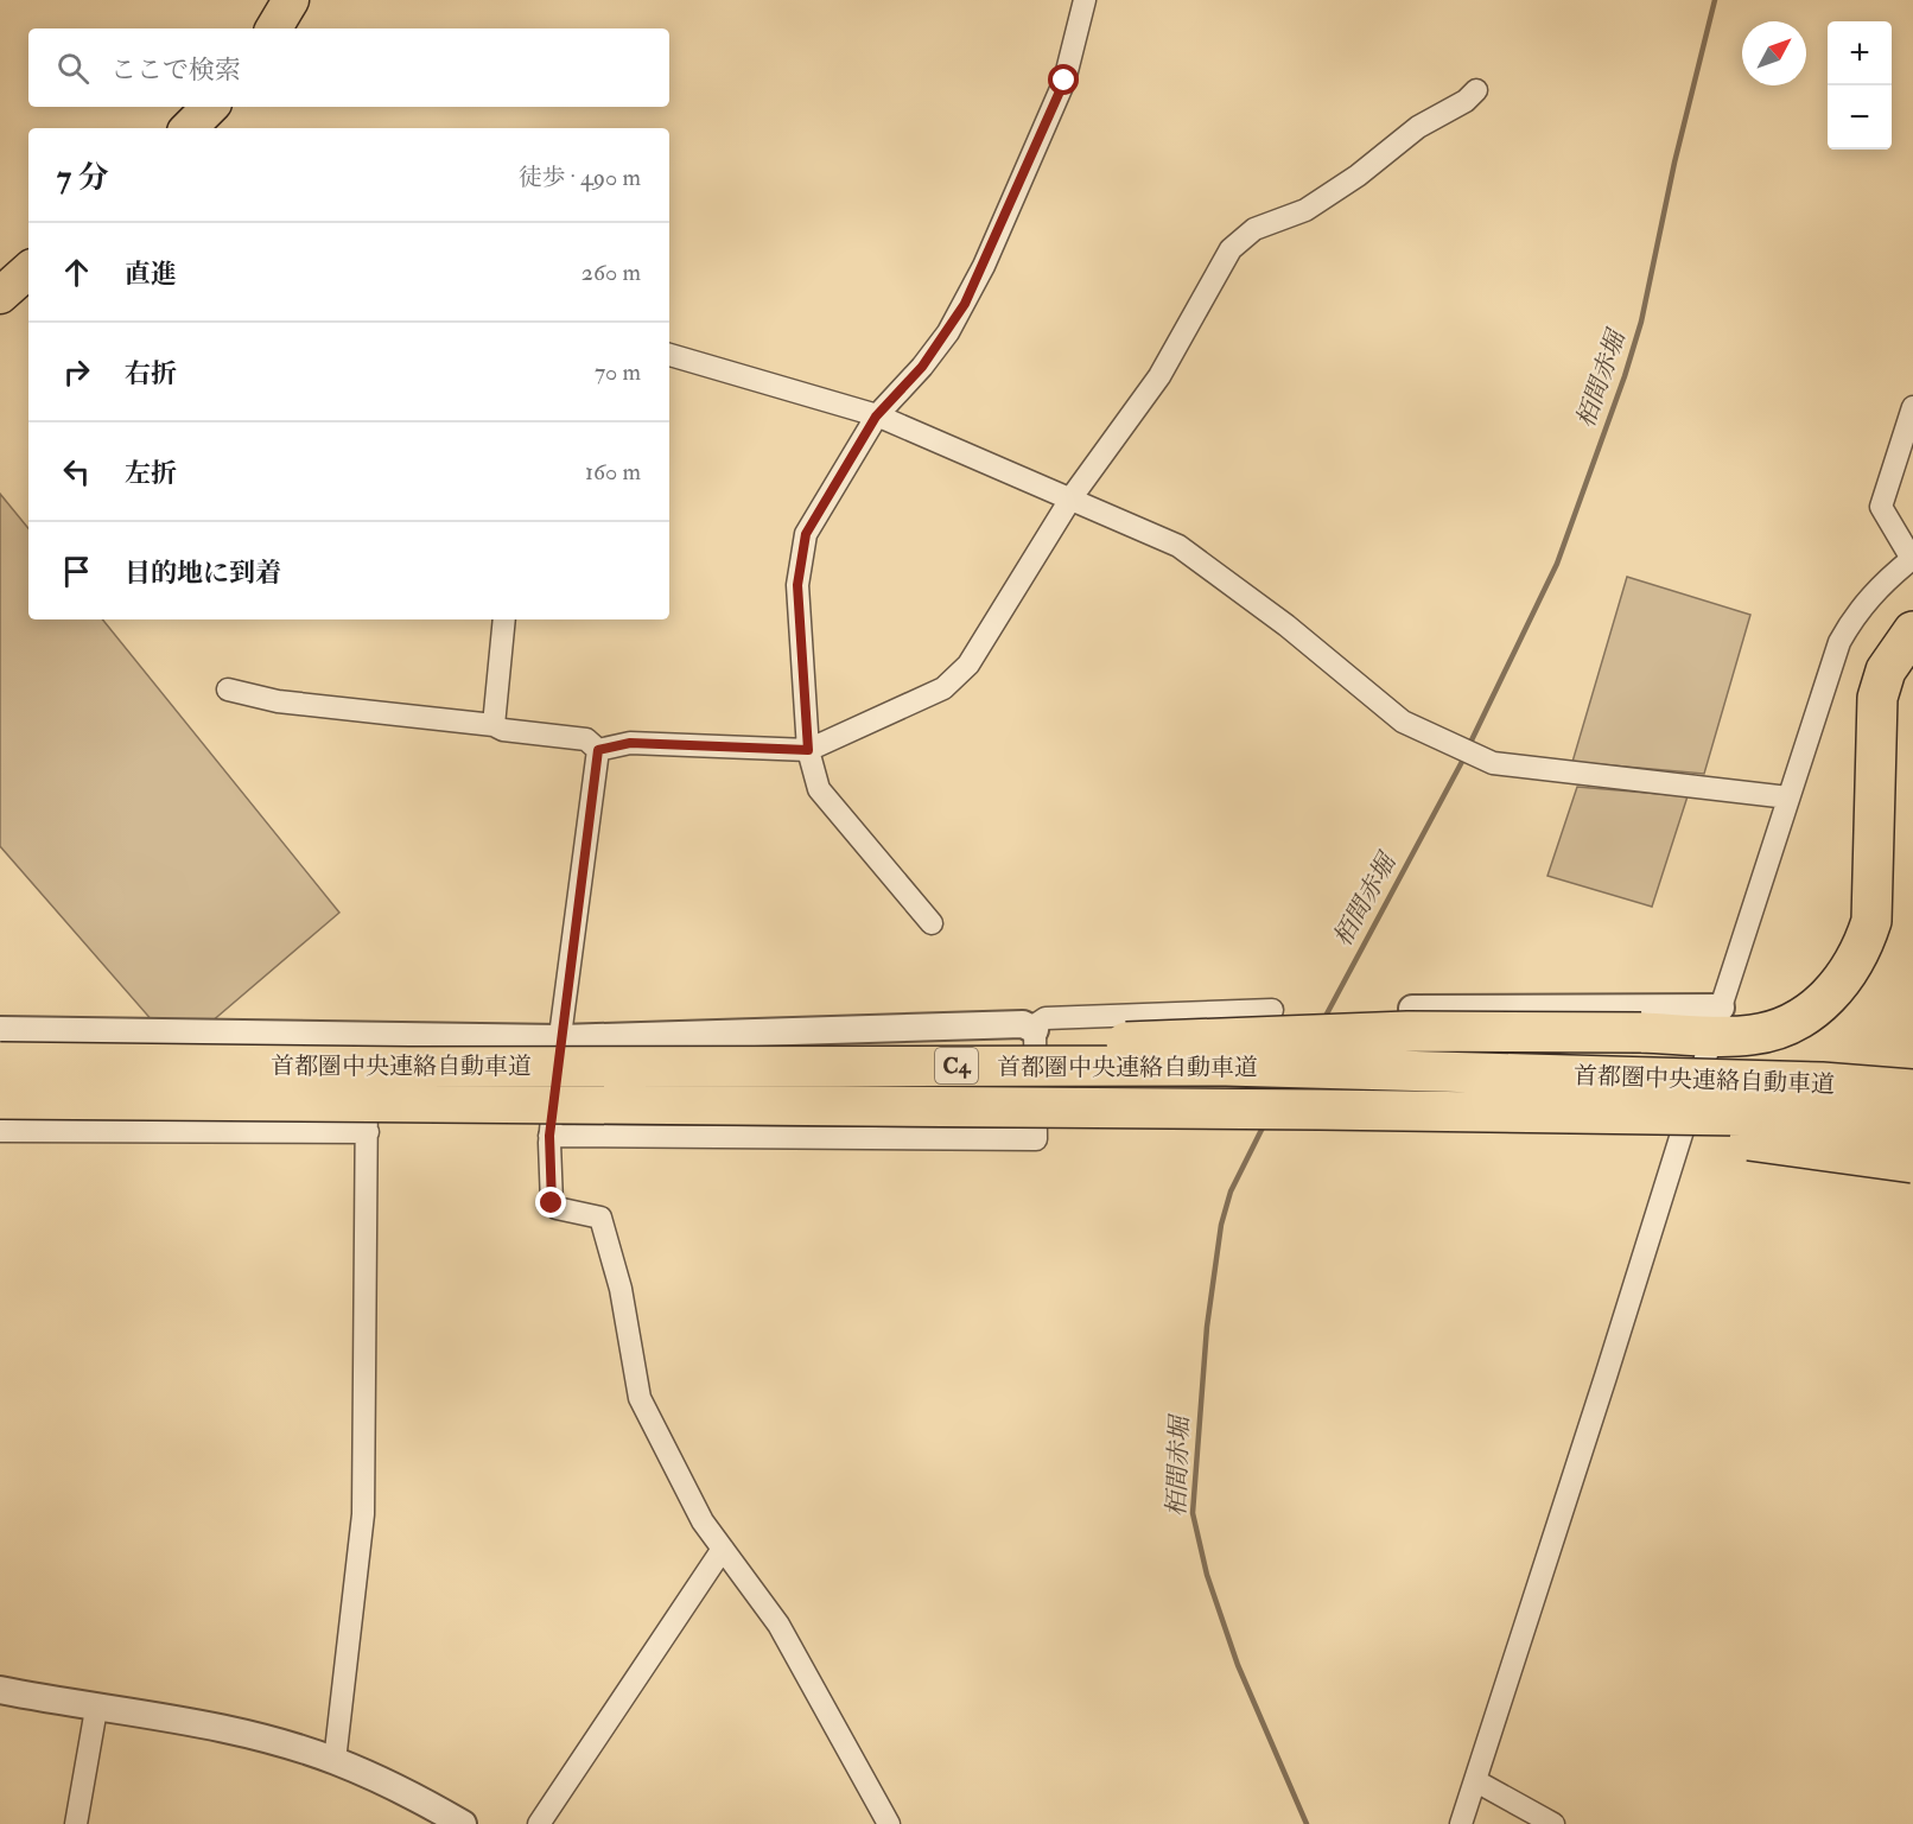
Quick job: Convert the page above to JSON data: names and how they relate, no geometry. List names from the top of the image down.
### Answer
{
  "streets": {
    "highway": ["首都圏中央連絡自動車道", "C4"]
  },
  "water": ["栢間赤堀"],
  "north": "top right",
  "page": {
    "map_buttons": ["+", "−"],
    "search": "ここで検索",
    "heading": ["7 分", "徒歩 · 490 m"],
    "list": [
      ["直進", "260 m"],
      ["右折", "70 m"],
      ["左折", "160 m"],
      "目的地に到着"
    ]
  }
}
